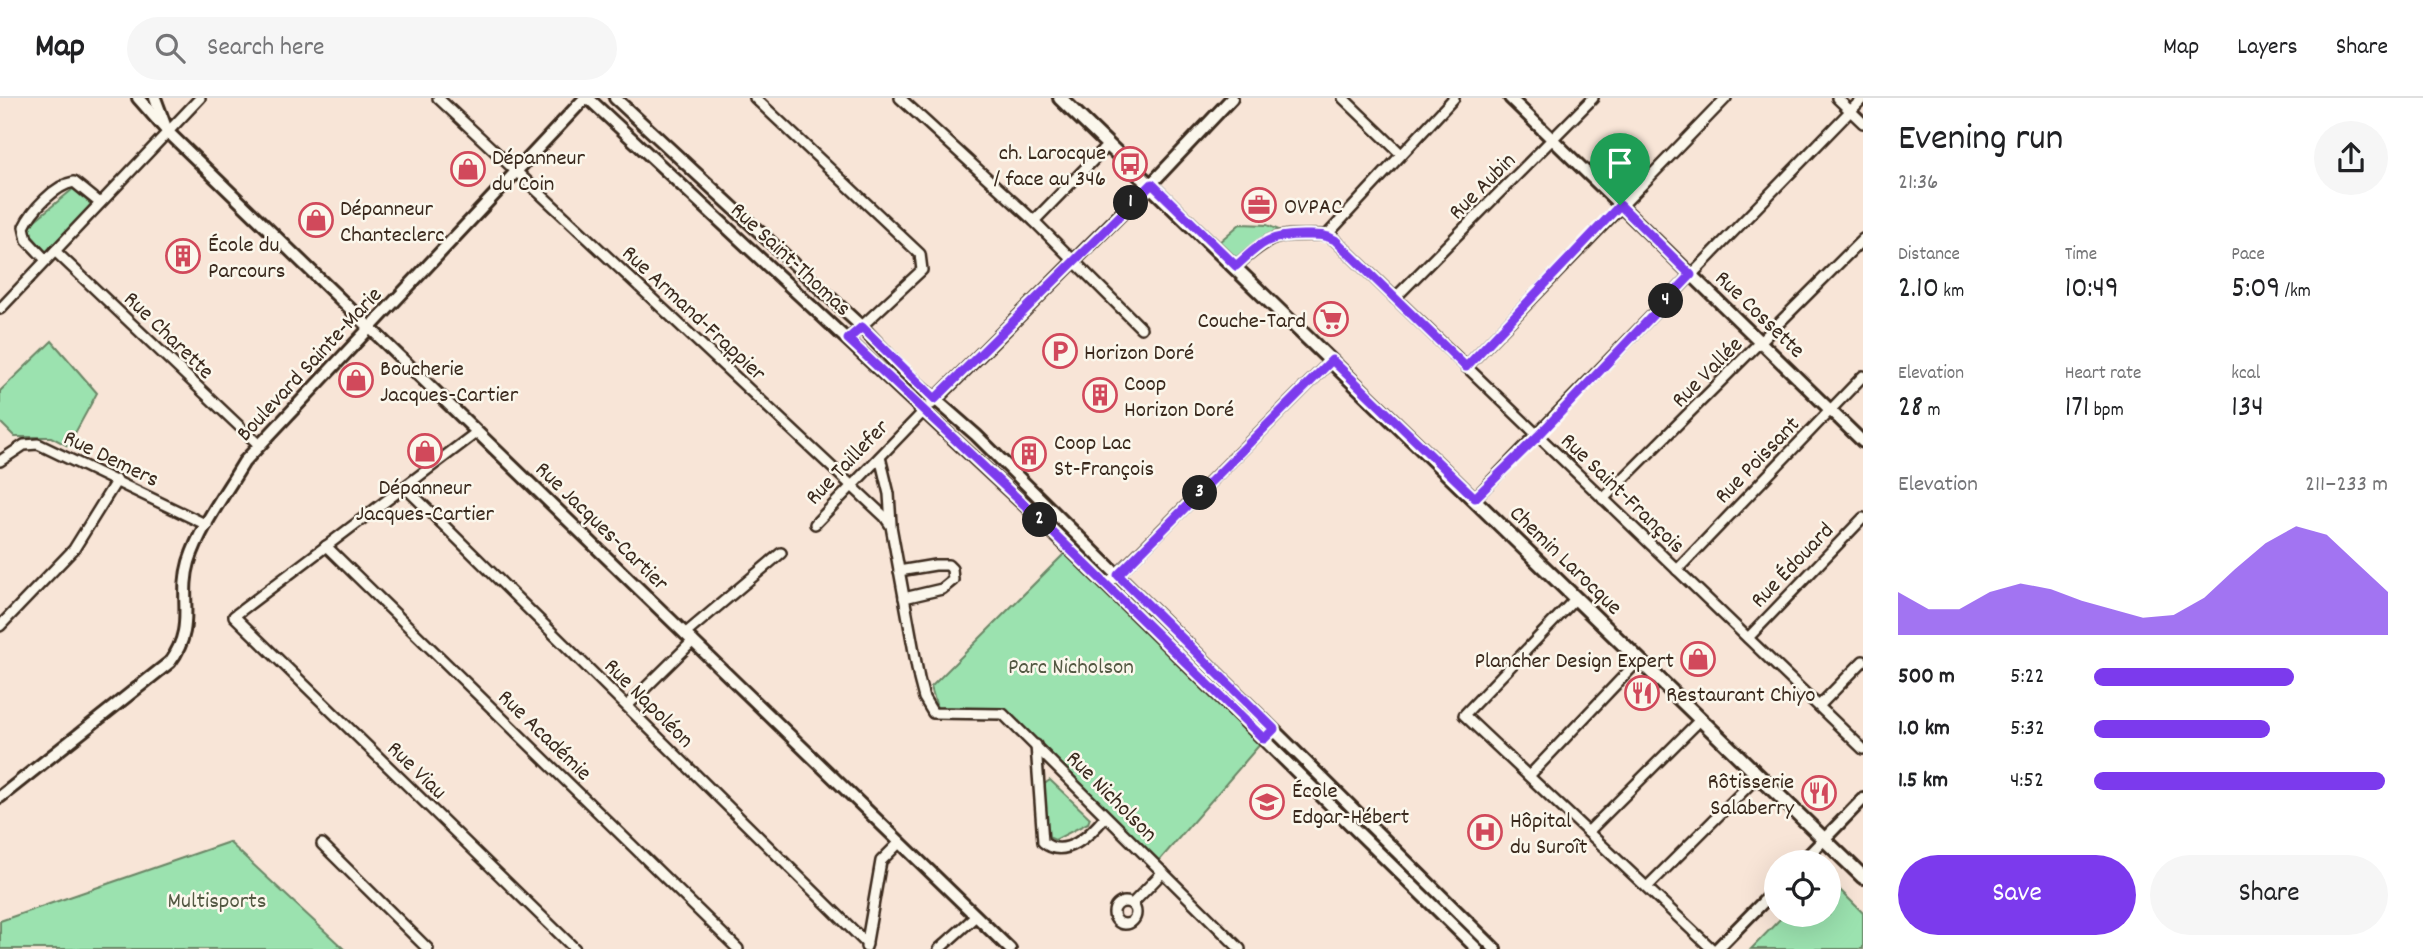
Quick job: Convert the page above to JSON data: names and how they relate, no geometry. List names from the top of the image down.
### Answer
{
  "streets": {
    "main road": ["Chemin Larocque"],
    "street": [
      "Rue Aubin",
      "Rue Saint-Thomas",
      "Rue Armand-Frappier",
      "Rue Cossette",
      "Rue Charette",
      "Boulevard Sainte-Marie",
      "Rue Vallée",
      "Rue Demers",
      "Rue Poissant",
      "Rue Taillefer",
      "Rue Saint-François",
      "Rue Jacques-Cartier",
      "Rue Édouard",
      "Rue Napoléon",
      "Rue Académie",
      "Rue Viau",
      "Rue Nicholson"
    ]
  },
  "crossings": [
    ["Rue Aubin", "Rue Cossette"],
    ["Rue Aubin", "Rue Saint-François"],
    ["Rue Saint-Thomas", "Boulevard Sainte-Marie"],
    ["Rue Saint-Thomas", "Rue Taillefer"],
    ["Rue Armand-Frappier", "Boulevard Sainte-Marie"],
    ["Rue Armand-Frappier", "Rue Taillefer"],
    ["Rue Cossette", "Rue Vallée"],
    ["Rue Cossette", "Rue Poissant"],
    ["Rue Charette", "Boulevard Sainte-Marie"],
    ["Boulevard Sainte-Marie", "Rue Demers"],
    ["Boulevard Sainte-Marie", "Rue Jacques-Cartier"],
    ["Rue Vallée", "Rue Saint-François"],
    ["Rue Poissant", "Rue Saint-François"],
    ["Rue Taillefer", "Chemin Larocque"],
    ["Rue Saint-François", "Rue Édouard"],
    ["Rue Académie", "Rue Viau"]
  ],
  "parks": ["Parc Nicholson", "Multisports"],
  "places": {
    "bus stop": ["ch. Larocque / face au 346"],
    "shop": [
      "Dépanneur du Coin",
      "Dépanneur Chanteclerc",
      "Boucherie Jacques-Cartier",
      "Dépanneur Jacques-Cartier",
      "Plancher Design Expert"
    ],
    "office": ["OVPAC"],
    "building": ["École du Parcours", "Coop Horizon Doré", "Coop Lac St-François"],
    "supermarket": ["Couche-Tard"],
    "parking": ["Horizon Doré"],
    "restaurant": ["Restaurant Chiyo", "Rôtisserie Salaberry"],
    "school or university": ["École Edgar-Hébert"],
    "hospital": ["Hôpital du Suroît"]
  },
  "page": {
    "header": "Map",
    "search": "Search here",
    "nav": ["Map", "Layers", "Share"],
    "heading": ["Evening run", "21:36"],
    "pins": [
      "1",
      "4",
      "3",
      "2"
    ],
    "stats": [
      ["Distance", "2.10 km"],
      ["Time", "10:49"],
      ["Pace", "5:09 /km"],
      ["Elevation", "28 m"],
      ["Heart rate", "171 bpm"],
      ["kcal", "134"]
    ],
    "chart": ["Elevation", "211–233 m"],
    "list": [
      {
        "name": "500 m",
        "note": "5:22"
      },
      {
        "name": "1.0 km",
        "note": "5:32"
      },
      {
        "name": "1.5 km",
        "note": "4:52"
      }
    ],
    "buttons": ["Save", "Share"]
  }
}
